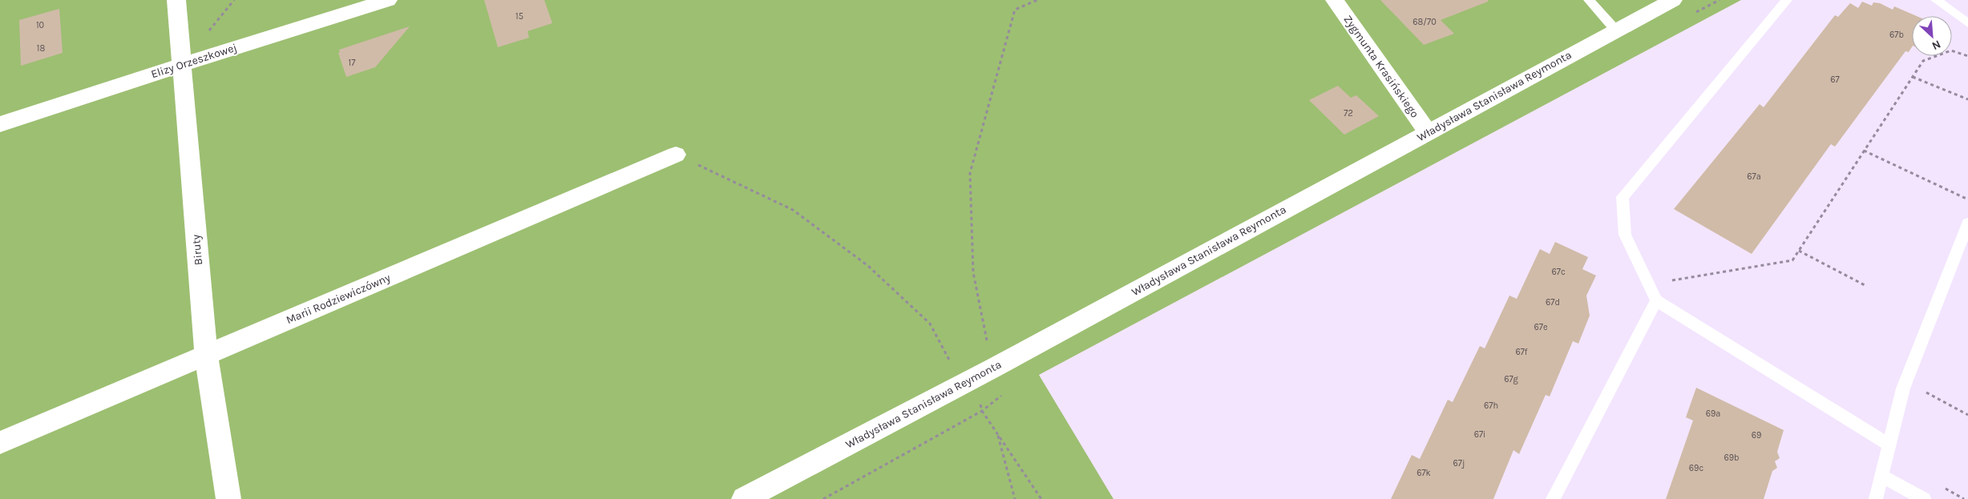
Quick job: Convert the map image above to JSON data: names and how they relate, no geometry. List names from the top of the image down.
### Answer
{
  "streets": {
    "street": [
      "Elizy Orzeszkowej",
      "Zygmunta Krasińskiego",
      "Władysława Stanisława Reymonta",
      "Biruty",
      "Marii Rodziewiczówny"
    ]
  },
  "crossings": [
    ["Elizy Orzeszkowej", "Biruty"],
    ["Zygmunta Krasińskiego", "Władysława Stanisława Reymonta"],
    ["Biruty", "Marii Rodziewiczówny"]
  ],
  "house_numbers": [
    "15",
    "68/70",
    "10",
    "67b",
    "18",
    "17",
    "67",
    "72",
    "67a",
    "67c",
    "67d",
    "67e",
    "67f",
    "67g",
    "67h",
    "69a",
    "67i",
    "69",
    "69b",
    "67j",
    "69c",
    "67k"
  ],
  "north": "bottom right"
}
